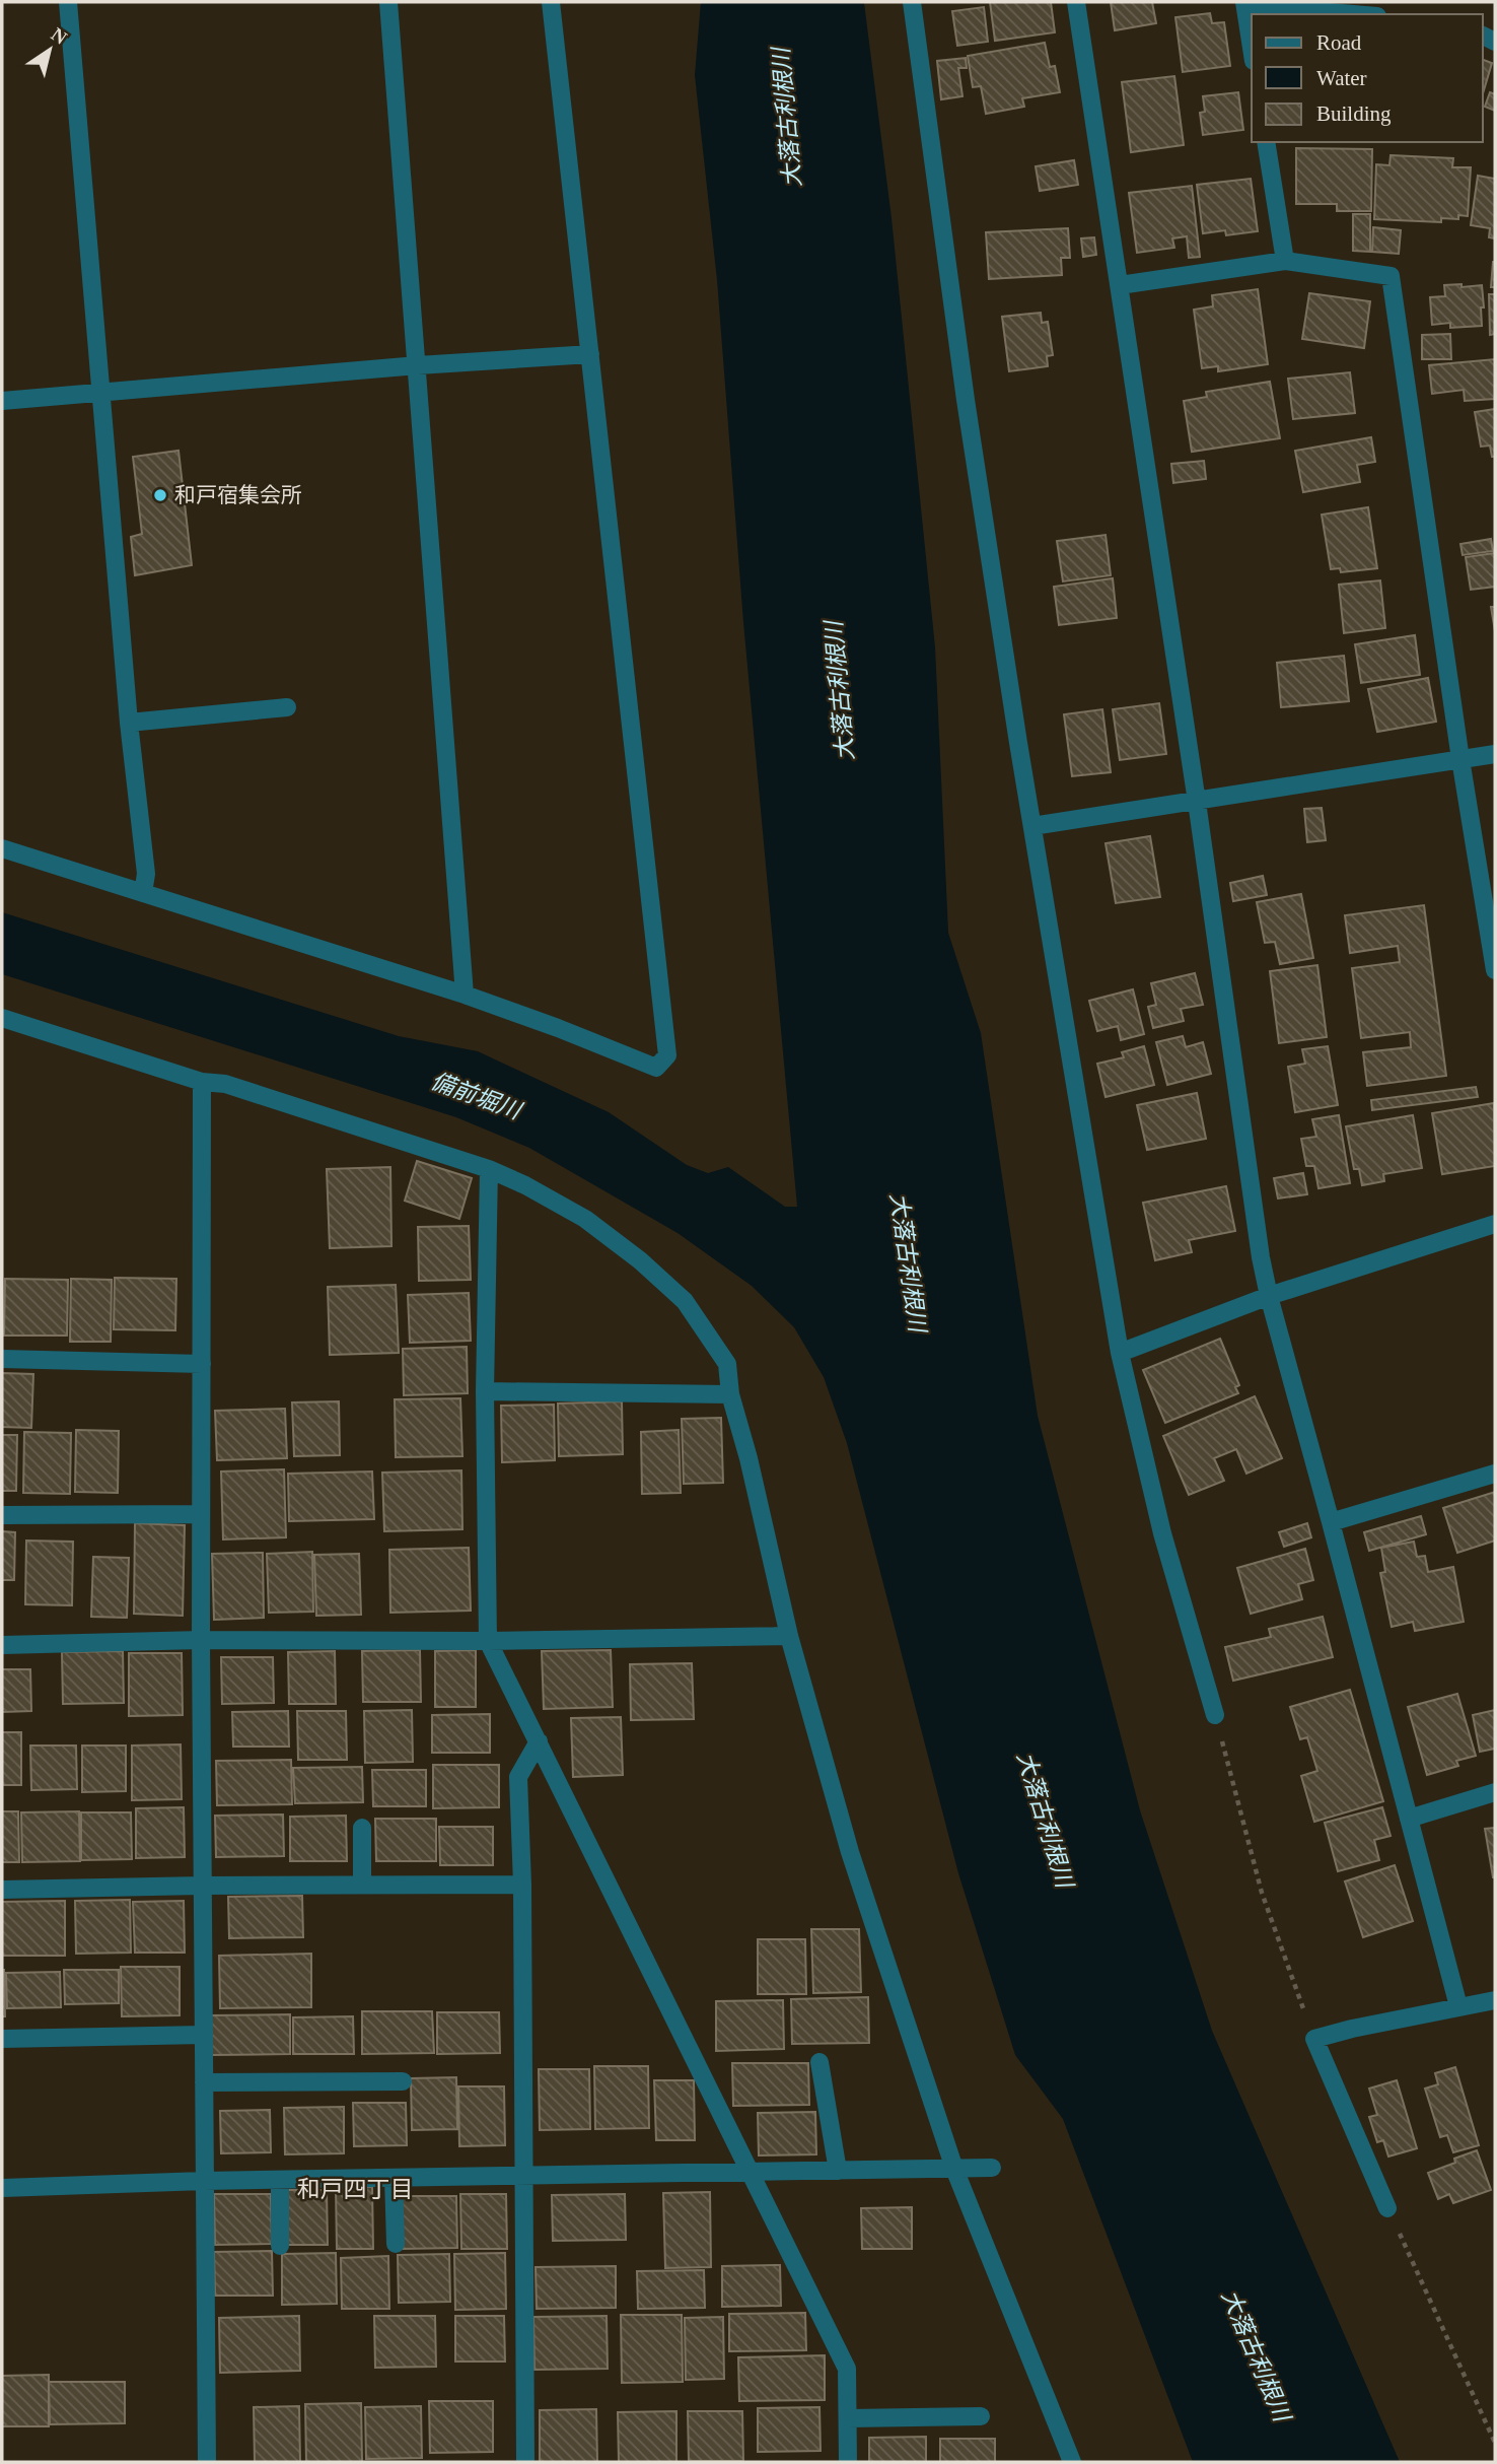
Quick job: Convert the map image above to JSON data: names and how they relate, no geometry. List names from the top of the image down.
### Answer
{
  "districts": ["和戸四丁目"],
  "water": ["大落古利根川", "備前堀川"],
  "places": ["和戸宿集会所"],
  "legend": ["Road", "Water", "Building"],
  "north": "top right"
}
